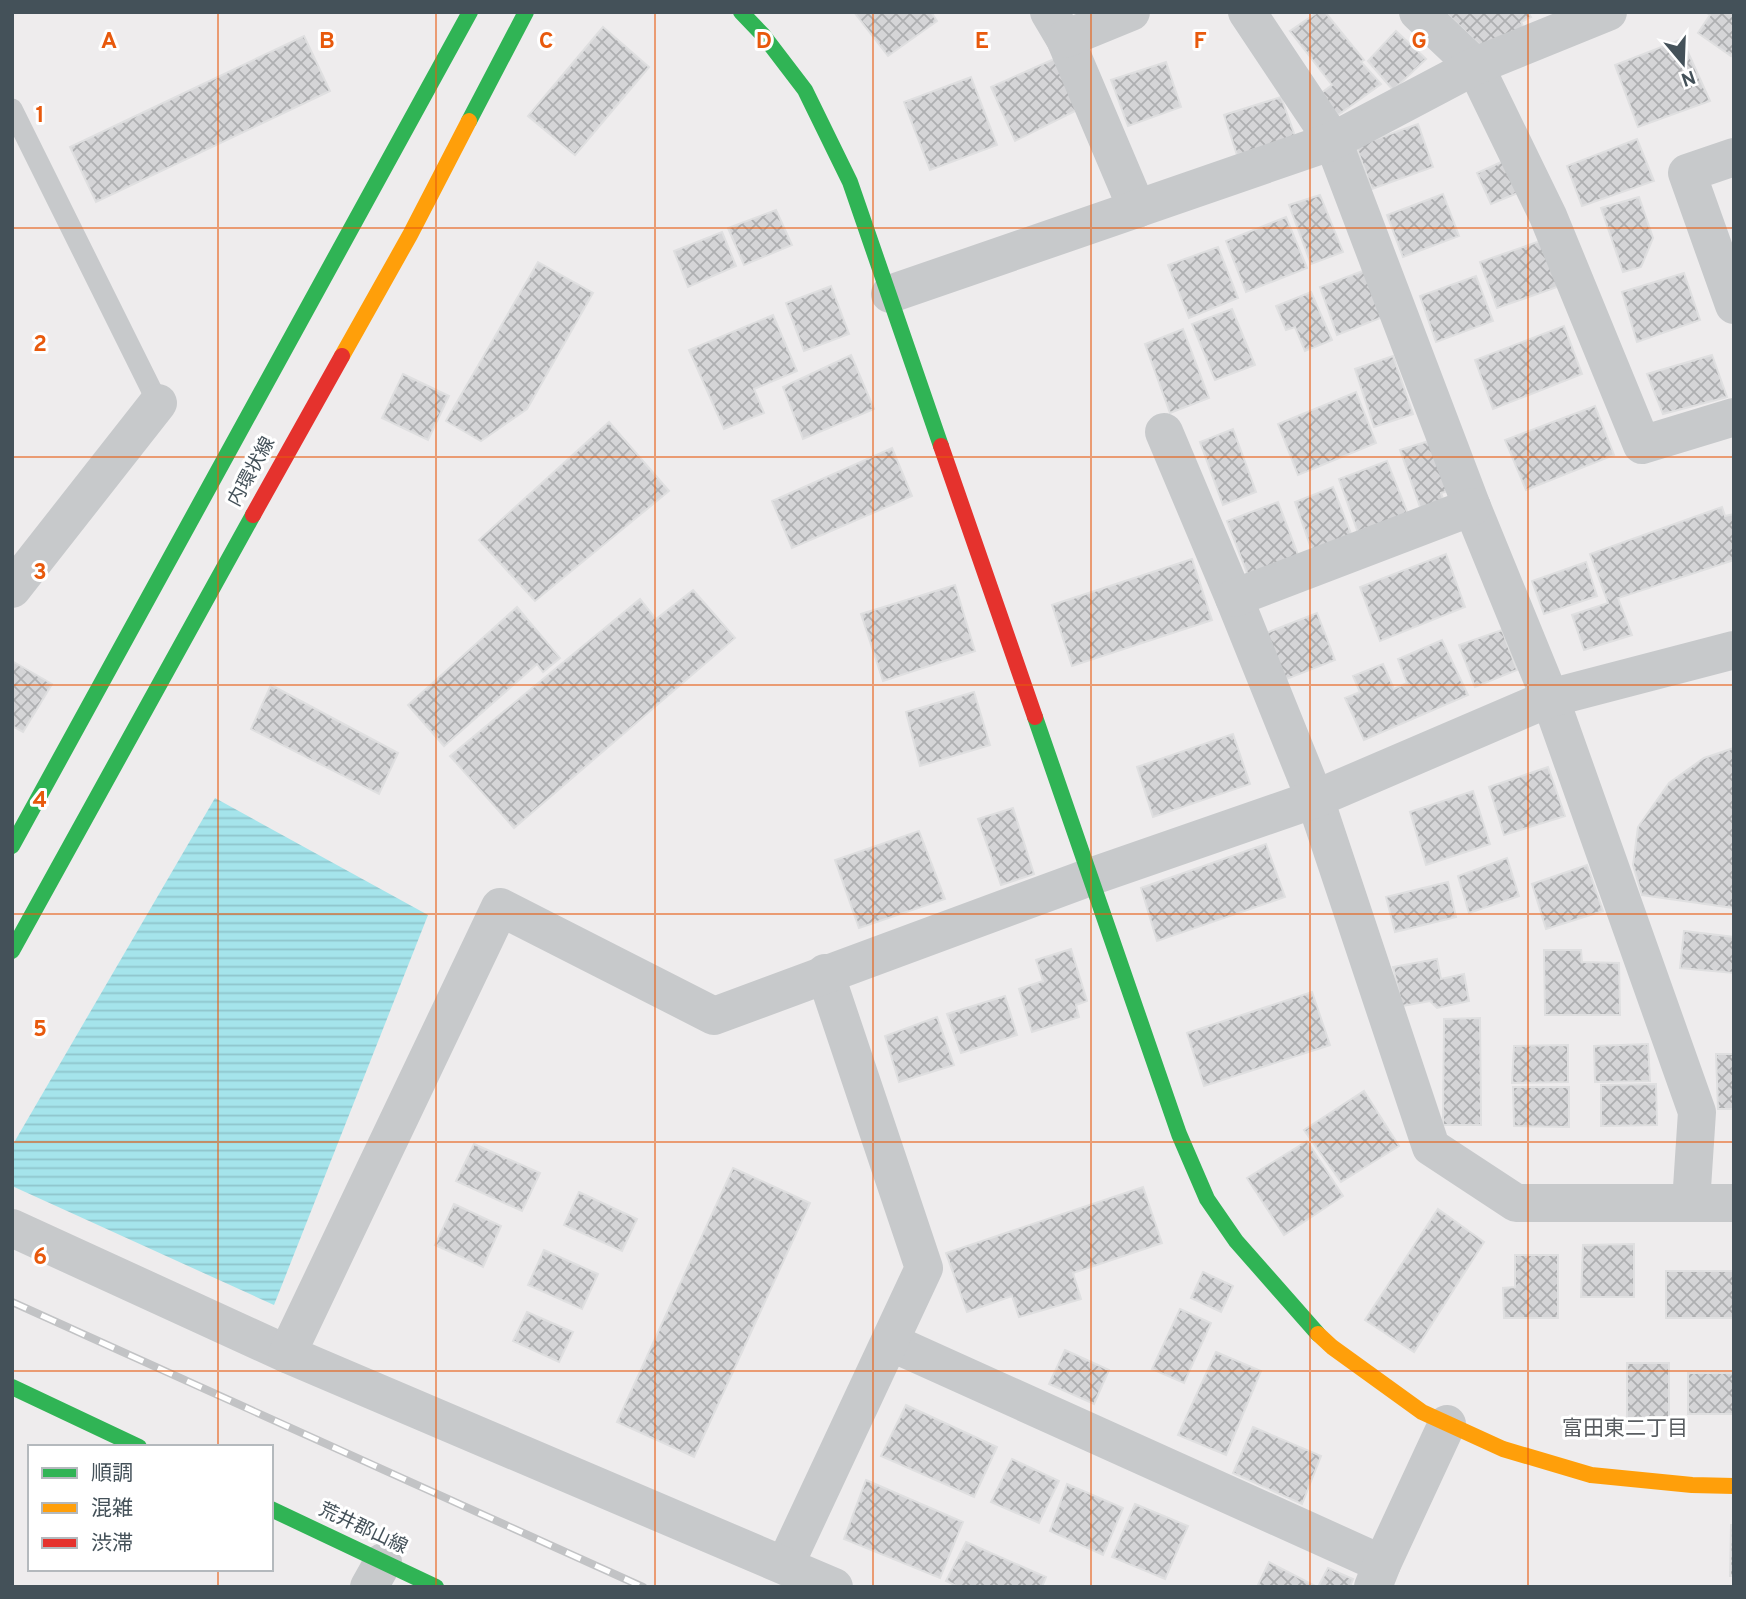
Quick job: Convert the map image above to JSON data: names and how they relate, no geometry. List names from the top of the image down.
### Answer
{
  "streets": {
    "street": ["内環状線", "荒井郡山線"]
  },
  "districts": ["富田東二丁目"],
  "legend": ["順調", "混雑", "渋滞"],
  "north": "bottom",
  "grid": {
    "columns": [
      "A",
      "B",
      "C",
      "D",
      "E",
      "F",
      "G"
    ],
    "rows": [
      "1",
      "2",
      "3",
      "4",
      "5",
      "6"
    ]
  }
}
